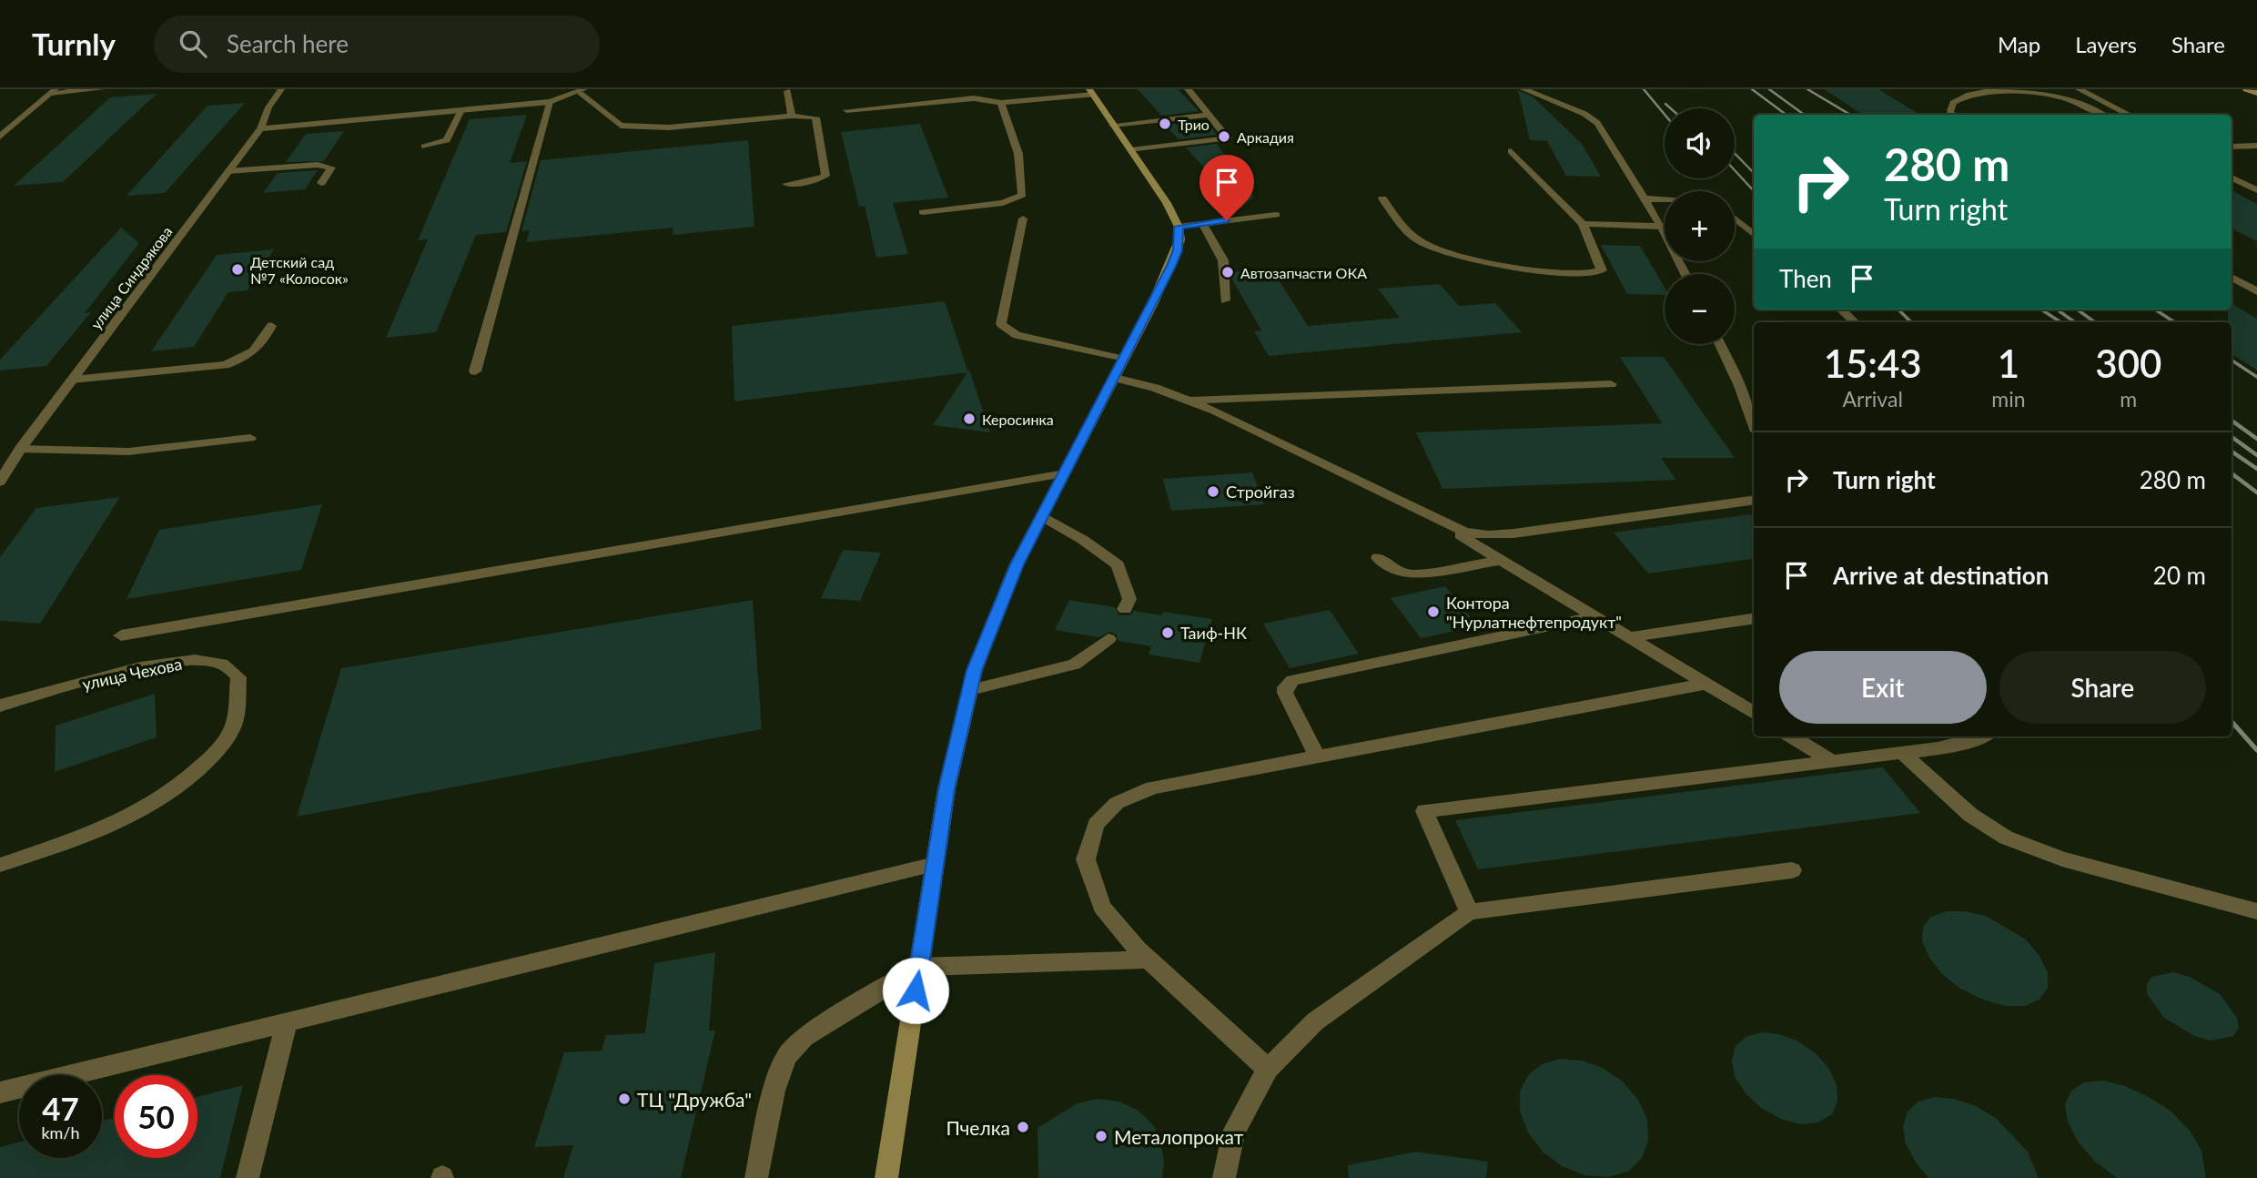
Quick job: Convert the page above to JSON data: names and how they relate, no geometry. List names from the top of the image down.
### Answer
{
  "streets": {
    "street": ["улица Синдрякова", "улица Чехова"]
  },
  "places": [
    "Трио",
    "Аркадия",
    "Детский сад №7 «Колосок»",
    "Автозапчасти ОКА",
    "Керосинка",
    "Стройгаз",
    "Контора \"Нурлатнефтепродукт\"",
    "Таиф-НК",
    "ТЦ \"Дружба\"",
    "Пчелка",
    "Металопрокат"
  ],
  "page": {
    "header": "Turnly",
    "search": "Search here",
    "nav": ["Map", "Layers", "Share"],
    "map_buttons": ["+", "−"],
    "turn": ["280 m", "Turn right"],
    "then": "Then",
    "eta": [
      "15:43",
      "Arrival",
      "1",
      "min",
      "300",
      "m"
    ],
    "list": [
      {
        "name": "Turn right",
        "value": "280 m"
      },
      {
        "name": "Arrive at destination",
        "value": "20 m"
      }
    ],
    "buttons": ["Exit", "Share"],
    "speed": "47 km/h",
    "limit": "50"
  }
}
